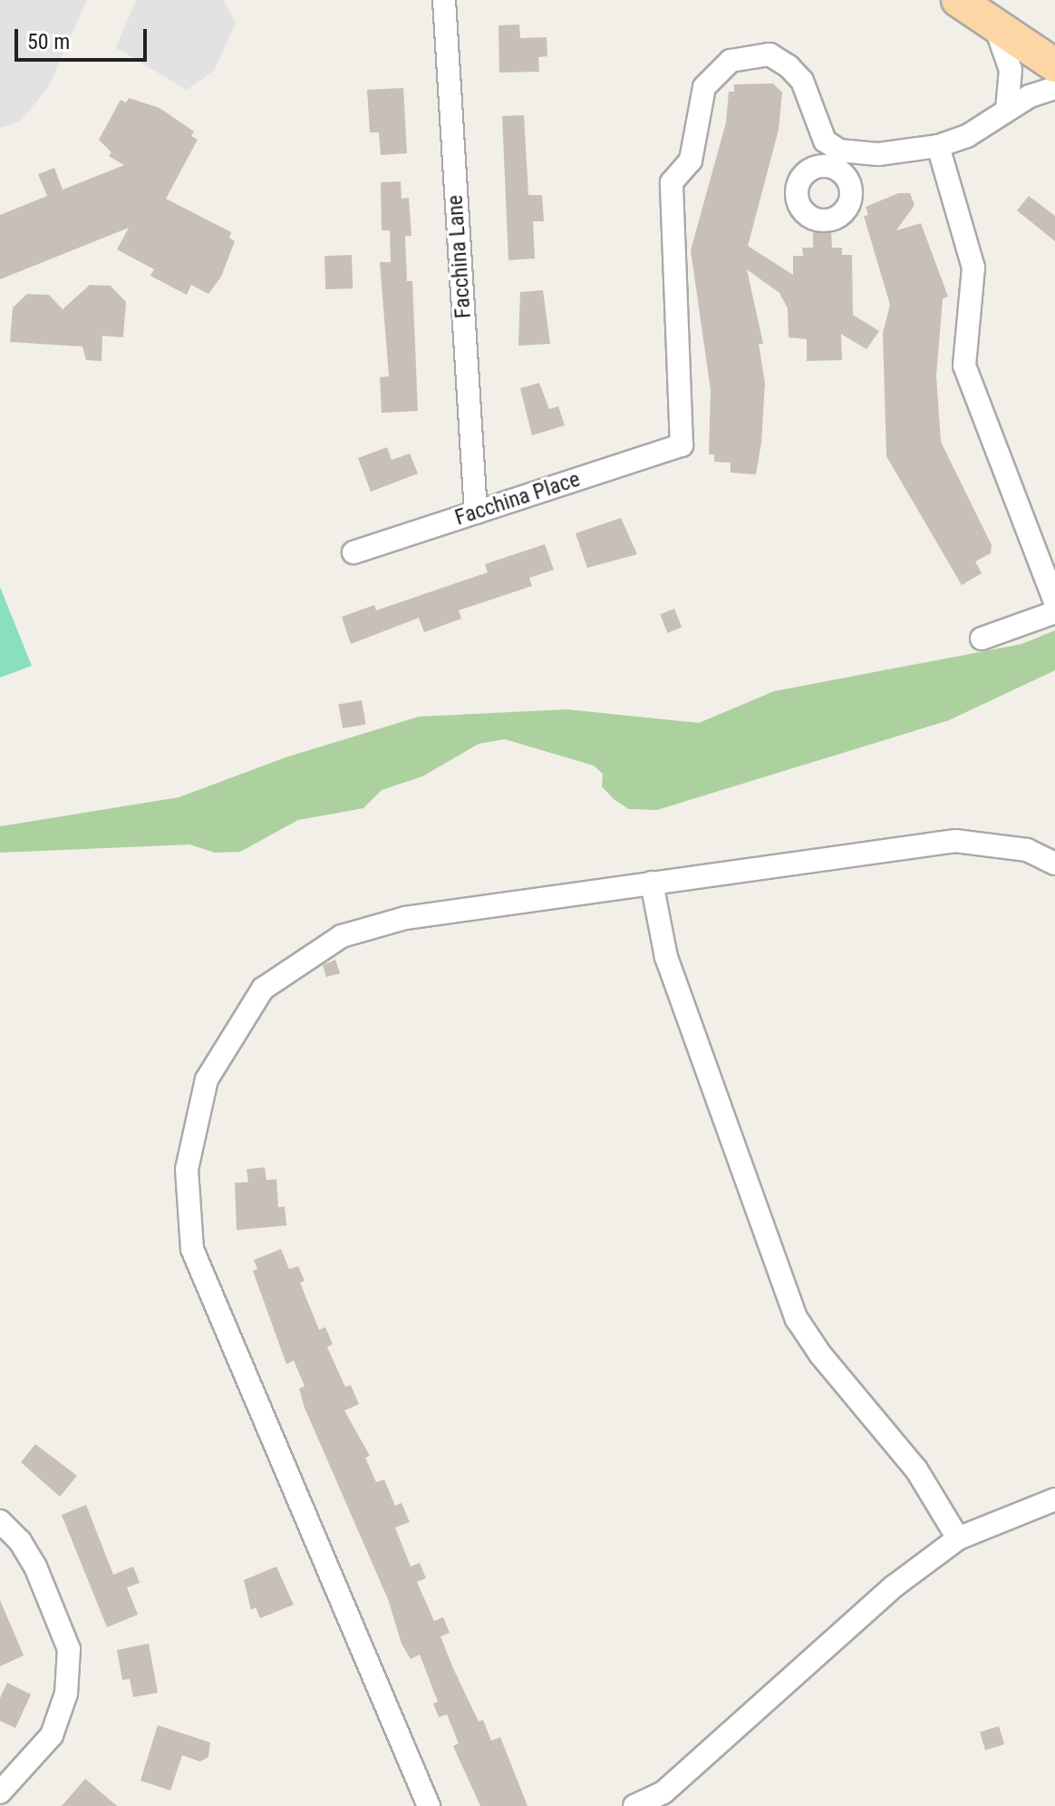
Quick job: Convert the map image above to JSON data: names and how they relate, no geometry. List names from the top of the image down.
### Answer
{
  "streets": {
    "street": ["Facchina Lane", "Facchina Place"]
  },
  "crossings": [
    ["Facchina Lane", "Facchina Place"]
  ],
  "scale_bar": "50 m"
}
